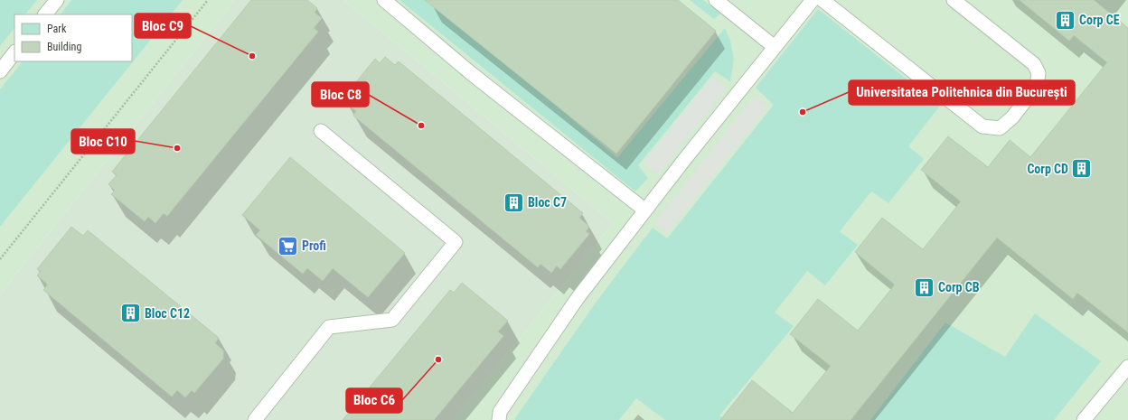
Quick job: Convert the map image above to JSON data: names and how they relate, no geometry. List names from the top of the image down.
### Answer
{
  "places": {
    "building": [
      "Corp CE",
      "Corp CD",
      "Bloc C7",
      "Corp CB",
      "Bloc C12"
    ],
    "other": [
      "Bloc C9",
      "Universitatea Politehnica din București",
      "Bloc C8",
      "Bloc C10",
      "Bloc C6"
    ],
    "supermarket": ["Profi"]
  },
  "legend": ["Park", "Building"]
}
